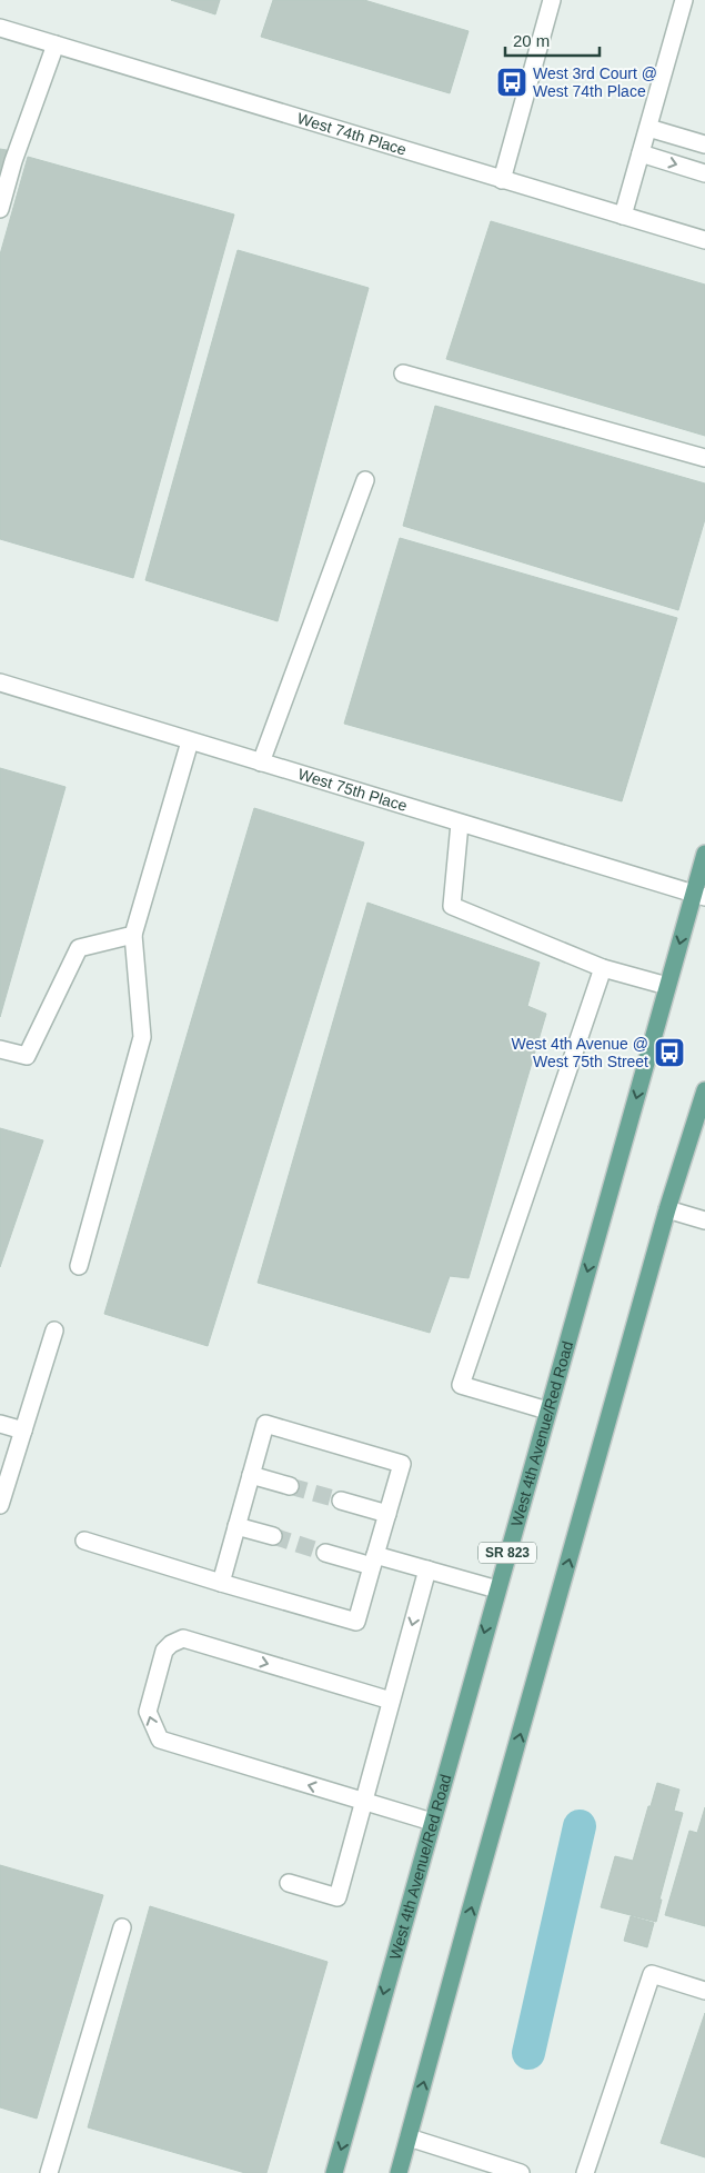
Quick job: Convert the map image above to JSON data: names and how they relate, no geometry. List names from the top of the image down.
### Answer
{
  "streets": {
    "main road": ["West 4th Avenue/Red Road", "SR 823"],
    "street": ["West 74th Place", "West 75th Place"]
  },
  "crossings": [
    ["West 75th Place", "West 4th Avenue/Red Road"]
  ],
  "places": {
    "bus stop": ["West 3rd Court @ West 74th Place", "West 4th Avenue @ West 75th Street"]
  },
  "scale_bar": "20 m"
}
